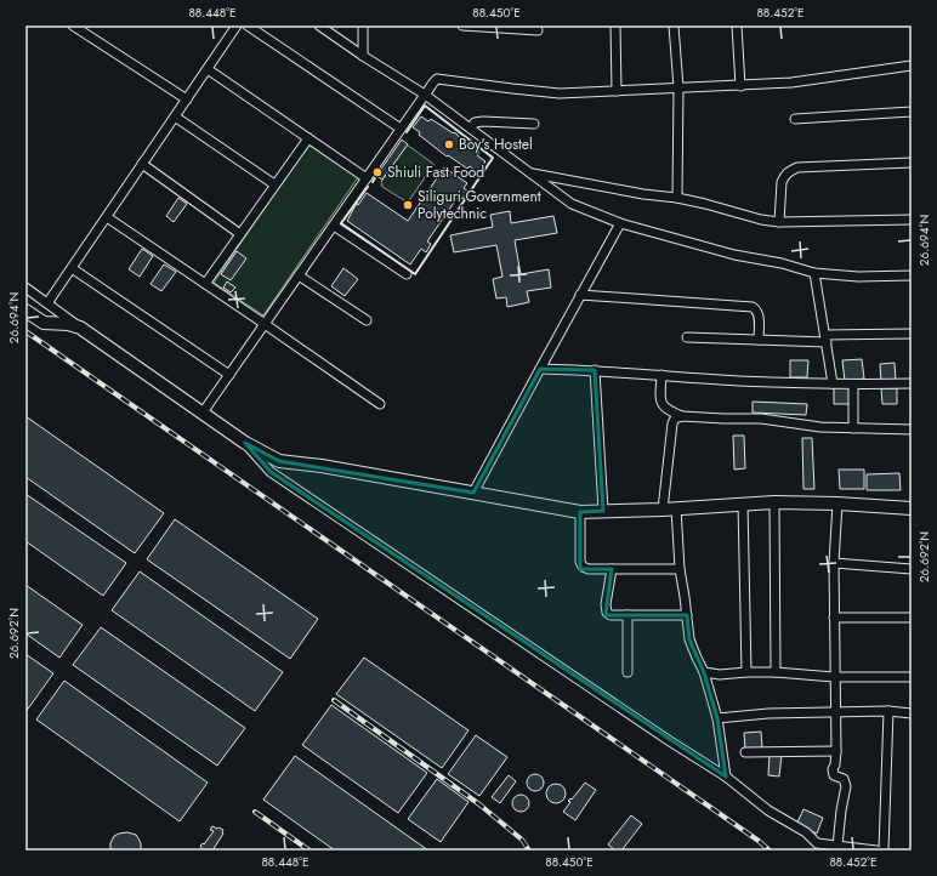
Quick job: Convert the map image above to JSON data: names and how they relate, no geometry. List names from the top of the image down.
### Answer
{
  "places": ["Boy's Hostel", "Shiuli Fast Food", "Siliguri Government Polytechnic"],
  "coordinates": [
    "88.448°E",
    "88.450°E",
    "88.452°E",
    "26.694°N",
    "26.692°N"
  ]
}
